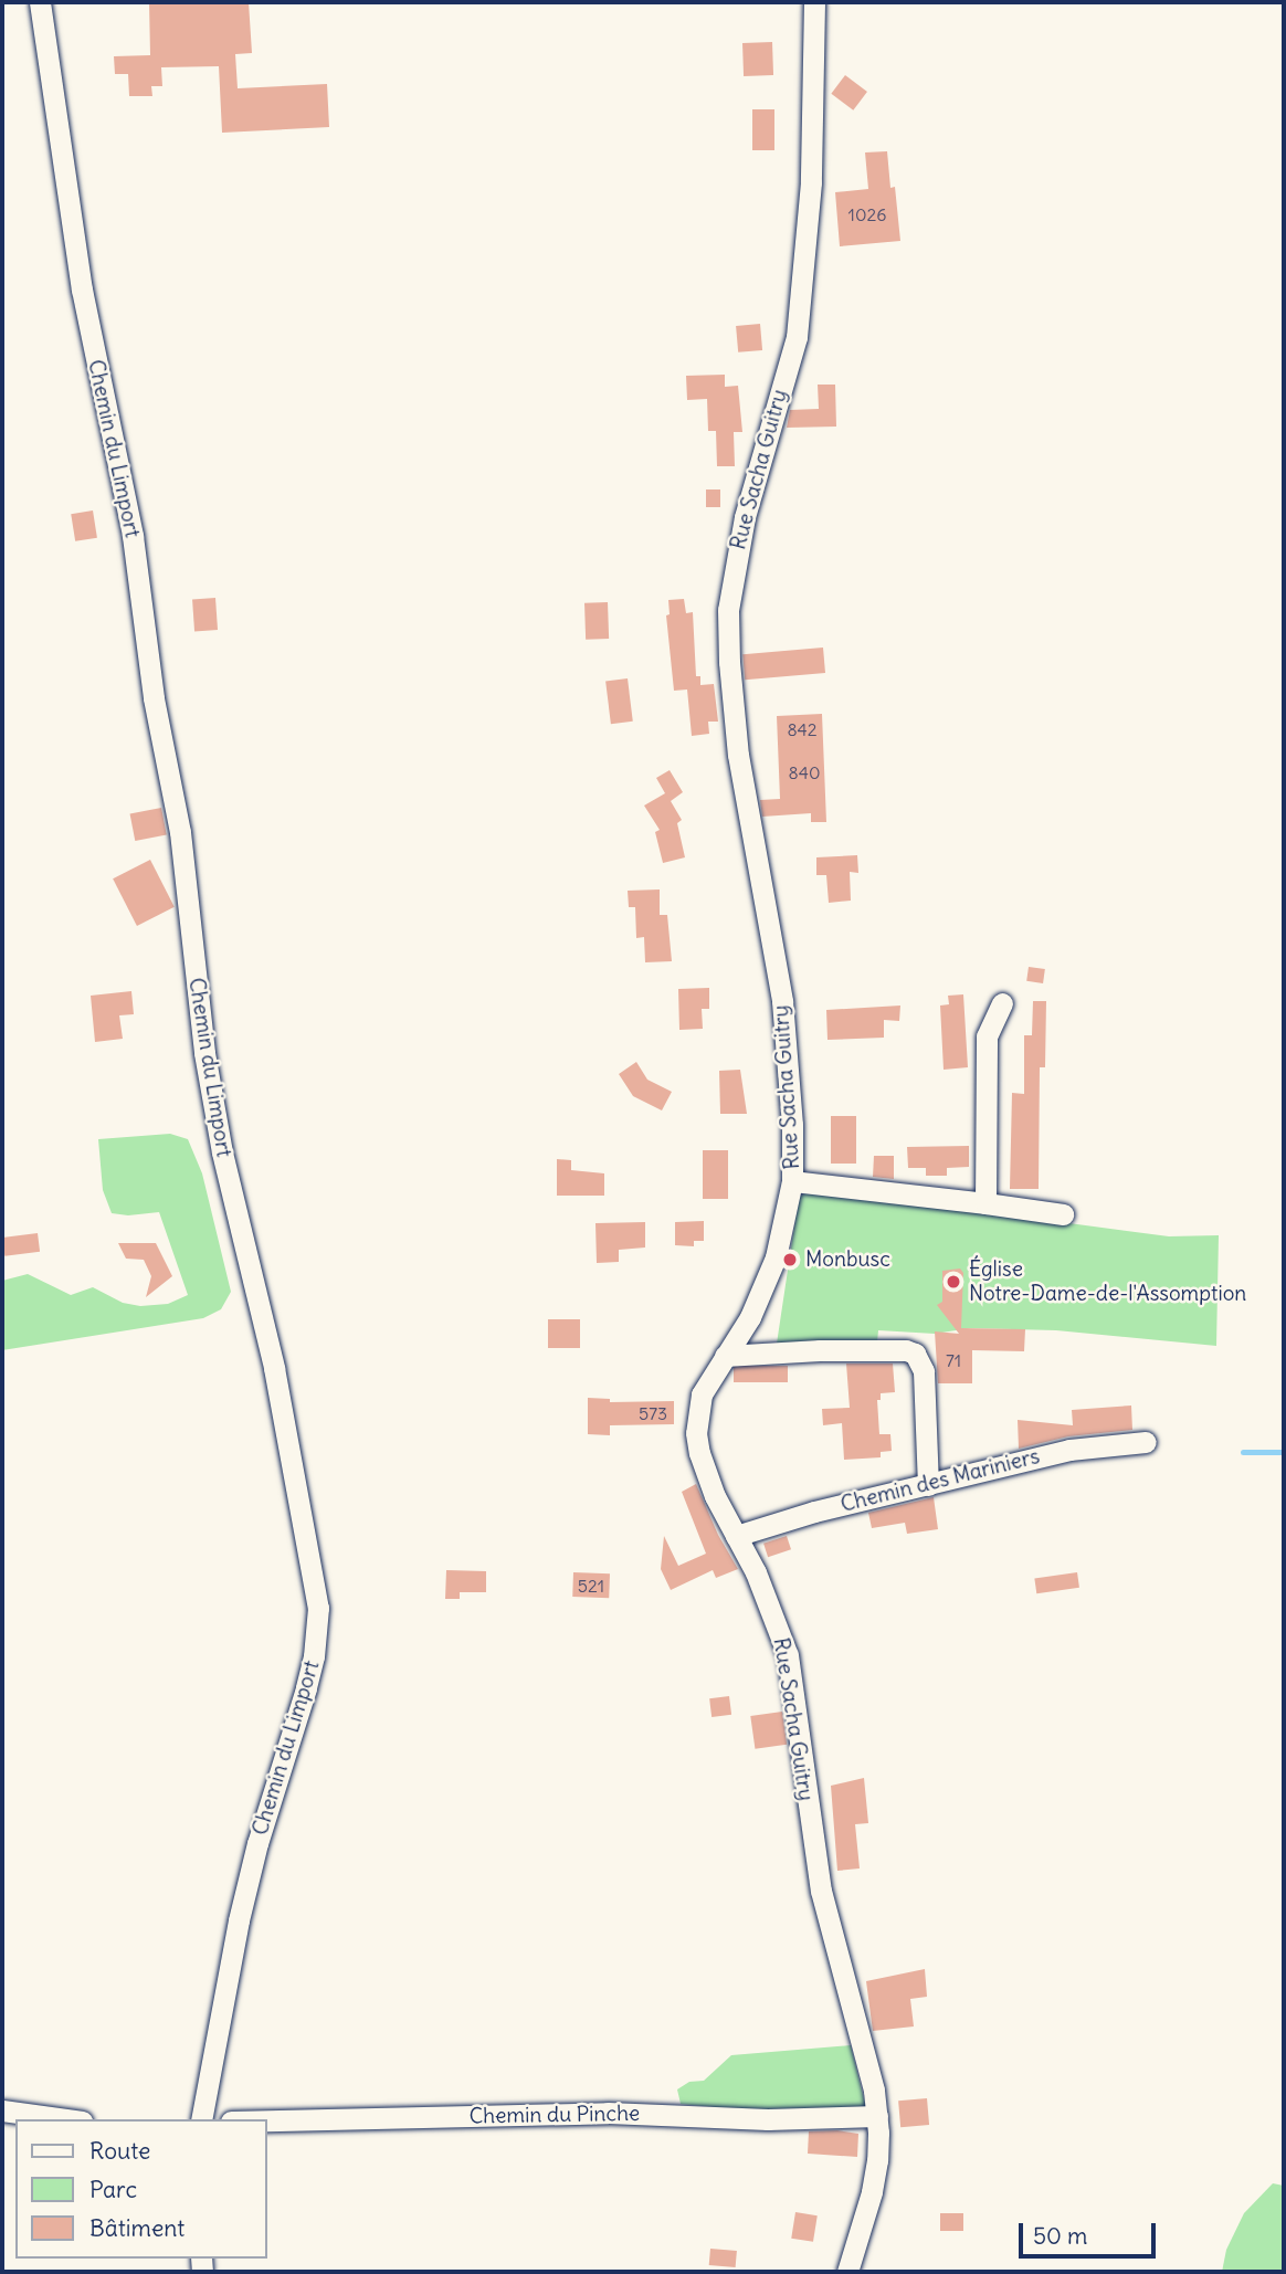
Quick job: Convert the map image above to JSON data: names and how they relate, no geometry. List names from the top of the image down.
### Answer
{
  "streets": {
    "street": [
      "Chemin du Limport",
      "Rue Sacha Guitry",
      "Chemin des Mariniers",
      "Chemin du Pinche"
    ]
  },
  "crossings": [
    ["Rue Sacha Guitry", "Chemin des Mariniers"],
    ["Rue Sacha Guitry", "Chemin du Pinche"]
  ],
  "places": ["Monbusc", "Église Notre-Dame-de-l'Assomption"],
  "house_numbers": [
    "1026",
    "842",
    "840",
    "71",
    "573",
    "521"
  ],
  "legend": ["Route", "Parc", "Bâtiment"],
  "scale_bar": "50 m"
}
